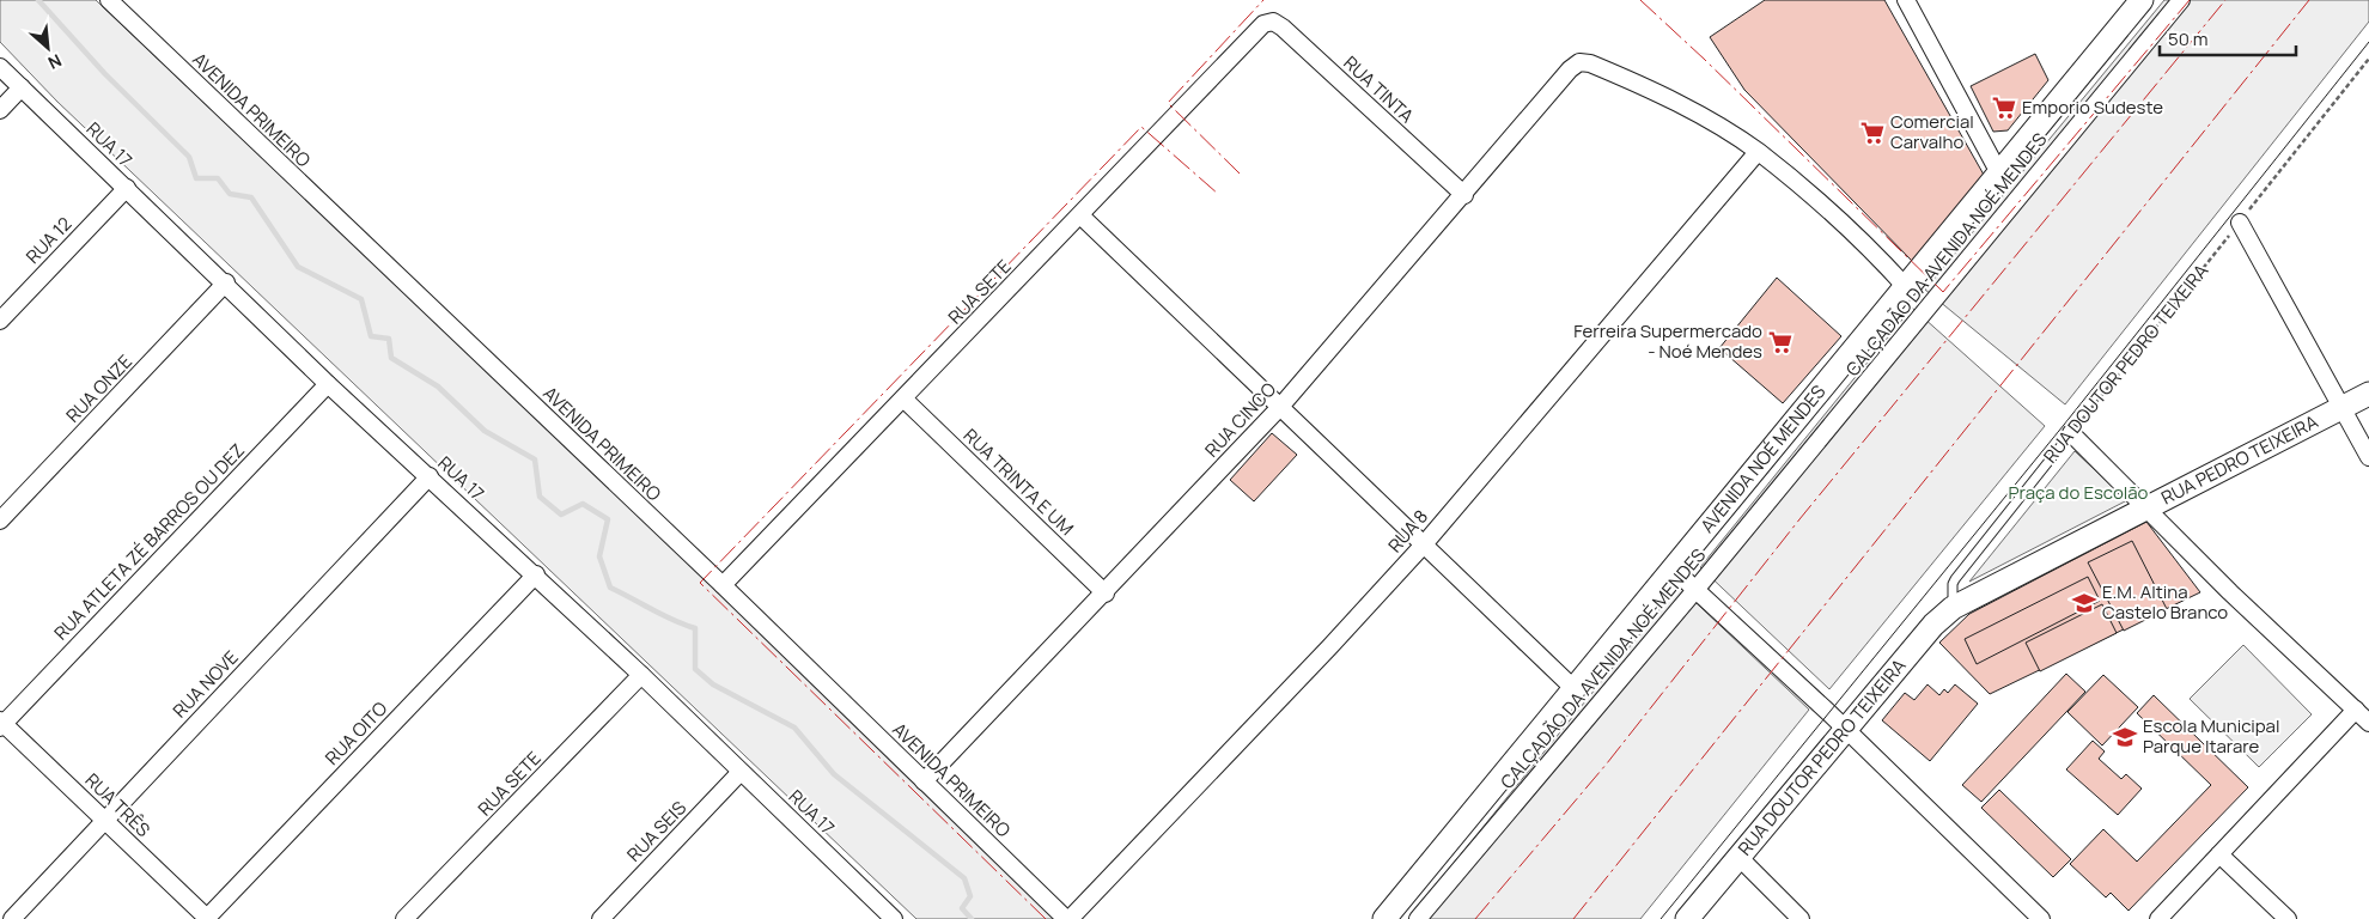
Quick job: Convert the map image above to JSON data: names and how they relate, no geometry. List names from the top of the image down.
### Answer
{
  "streets": {
    "main road": ["RUA DOUTOR PEDRO TEIXEIRA", "AVENIDA NOÉ MENDES", "RUA PEDRO TEIXEIRA"],
    "street": [
      "RUA TINTA",
      "AVENIDA PRIMEIRO",
      "RUA 17",
      "RUA 12",
      "CALÇADÃO DA AVENIDA NOÉ MENDES",
      "RUA SETE",
      "RUA ONZE",
      "RUA CINCO",
      "RUA TRINTA E UM",
      "RUA 8",
      "RUA ATLETA ZÉ BARROS OU DEZ",
      "RUA NOVE",
      "RUA OITO",
      "RUA TRÊS",
      "RUA SEIS"
    ]
  },
  "crossings": [
    ["RUA TINTA", "RUA SETE"],
    ["RUA TINTA", "RUA CINCO"],
    ["AVENIDA PRIMEIRO", "RUA SETE"],
    ["AVENIDA PRIMEIRO", "RUA CINCO"],
    ["AVENIDA PRIMEIRO", "RUA 8"],
    ["RUA 17", "RUA 12"],
    ["RUA 17", "RUA SETE"],
    ["RUA 17", "RUA ONZE"],
    ["RUA 17", "RUA ATLETA ZÉ BARROS OU DEZ"],
    ["RUA 17", "RUA NOVE"],
    ["RUA 17", "RUA OITO"],
    ["RUA 17", "RUA SEIS"],
    ["RUA SETE", "RUA TRINTA E UM"],
    ["RUA DOUTOR PEDRO TEIXEIRA", "RUA PEDRO TEIXEIRA"],
    ["RUA CINCO", "RUA TRINTA E UM"],
    ["RUA CINCO", "RUA 8"],
    ["RUA ATLETA ZÉ BARROS OU DEZ", "RUA TRÊS"],
    ["RUA NOVE", "RUA TRÊS"],
    ["RUA OITO", "RUA TRÊS"]
  ],
  "parks": ["Praça do Escolão"],
  "places": {
    "supermarket": ["Emporio Sudeste", "Comercial Carvalho", "Ferreira Supermercado - Noé Mendes"],
    "school or university": ["E.M. Altina Castelo Branco", "Escola Municipal Parque Itarare"]
  },
  "scale_bar": "50 m",
  "north": "bottom right"
}
